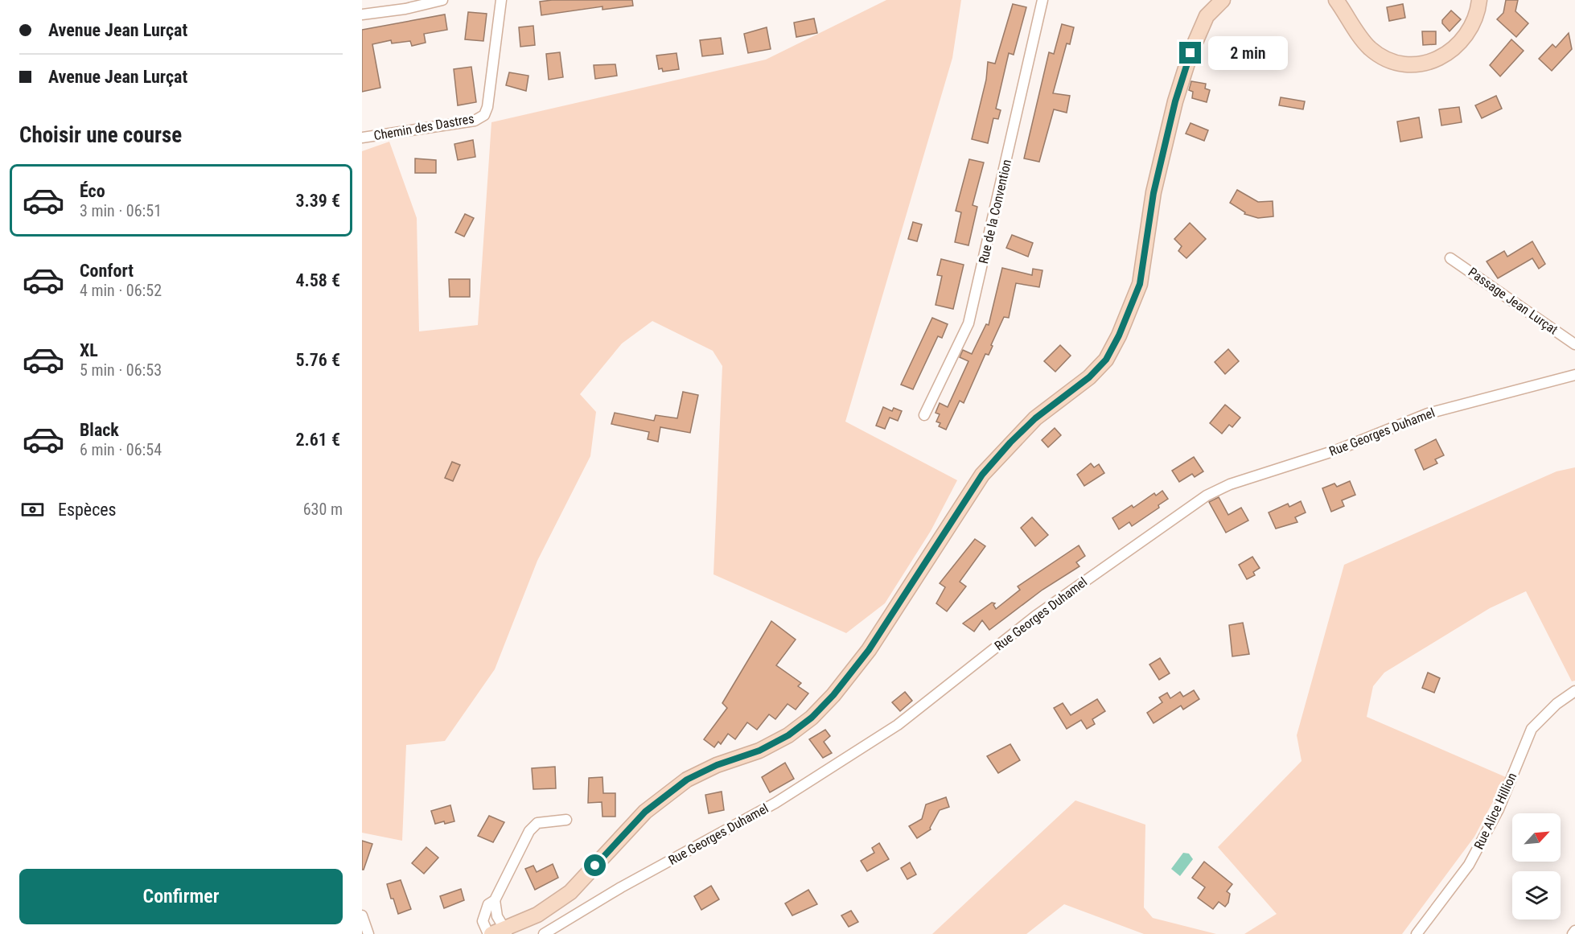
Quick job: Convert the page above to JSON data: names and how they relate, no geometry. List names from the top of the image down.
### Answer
{
  "streets": {
    "street": [
      "Chemin des Dastres",
      "Rue de la Convention",
      "Passage Jean Lurçat",
      "Rue Georges Duhamel",
      "Rue Alice Hillion"
    ]
  },
  "north": "top right",
  "page": {
    "banner": ["Avenue Jean Lurçat", "Avenue Jean Lurçat"],
    "bubble": "2 min",
    "heading": "Choisir une course",
    "list": [
      {
        "name": "Éco",
        "note": "3 min · 06:51",
        "value": "3.39 €"
      },
      {
        "name": "Confort",
        "note": "4 min · 06:52",
        "value": "4.58 €"
      },
      {
        "name": "XL",
        "note": "5 min · 06:53",
        "value": "5.76 €"
      },
      {
        "name": "Black",
        "note": "6 min · 06:54",
        "value": "2.61 €"
      }
    ],
    "pay": ["Espèces", "630 m"],
    "buttons": "Confirmer"
  }
}
